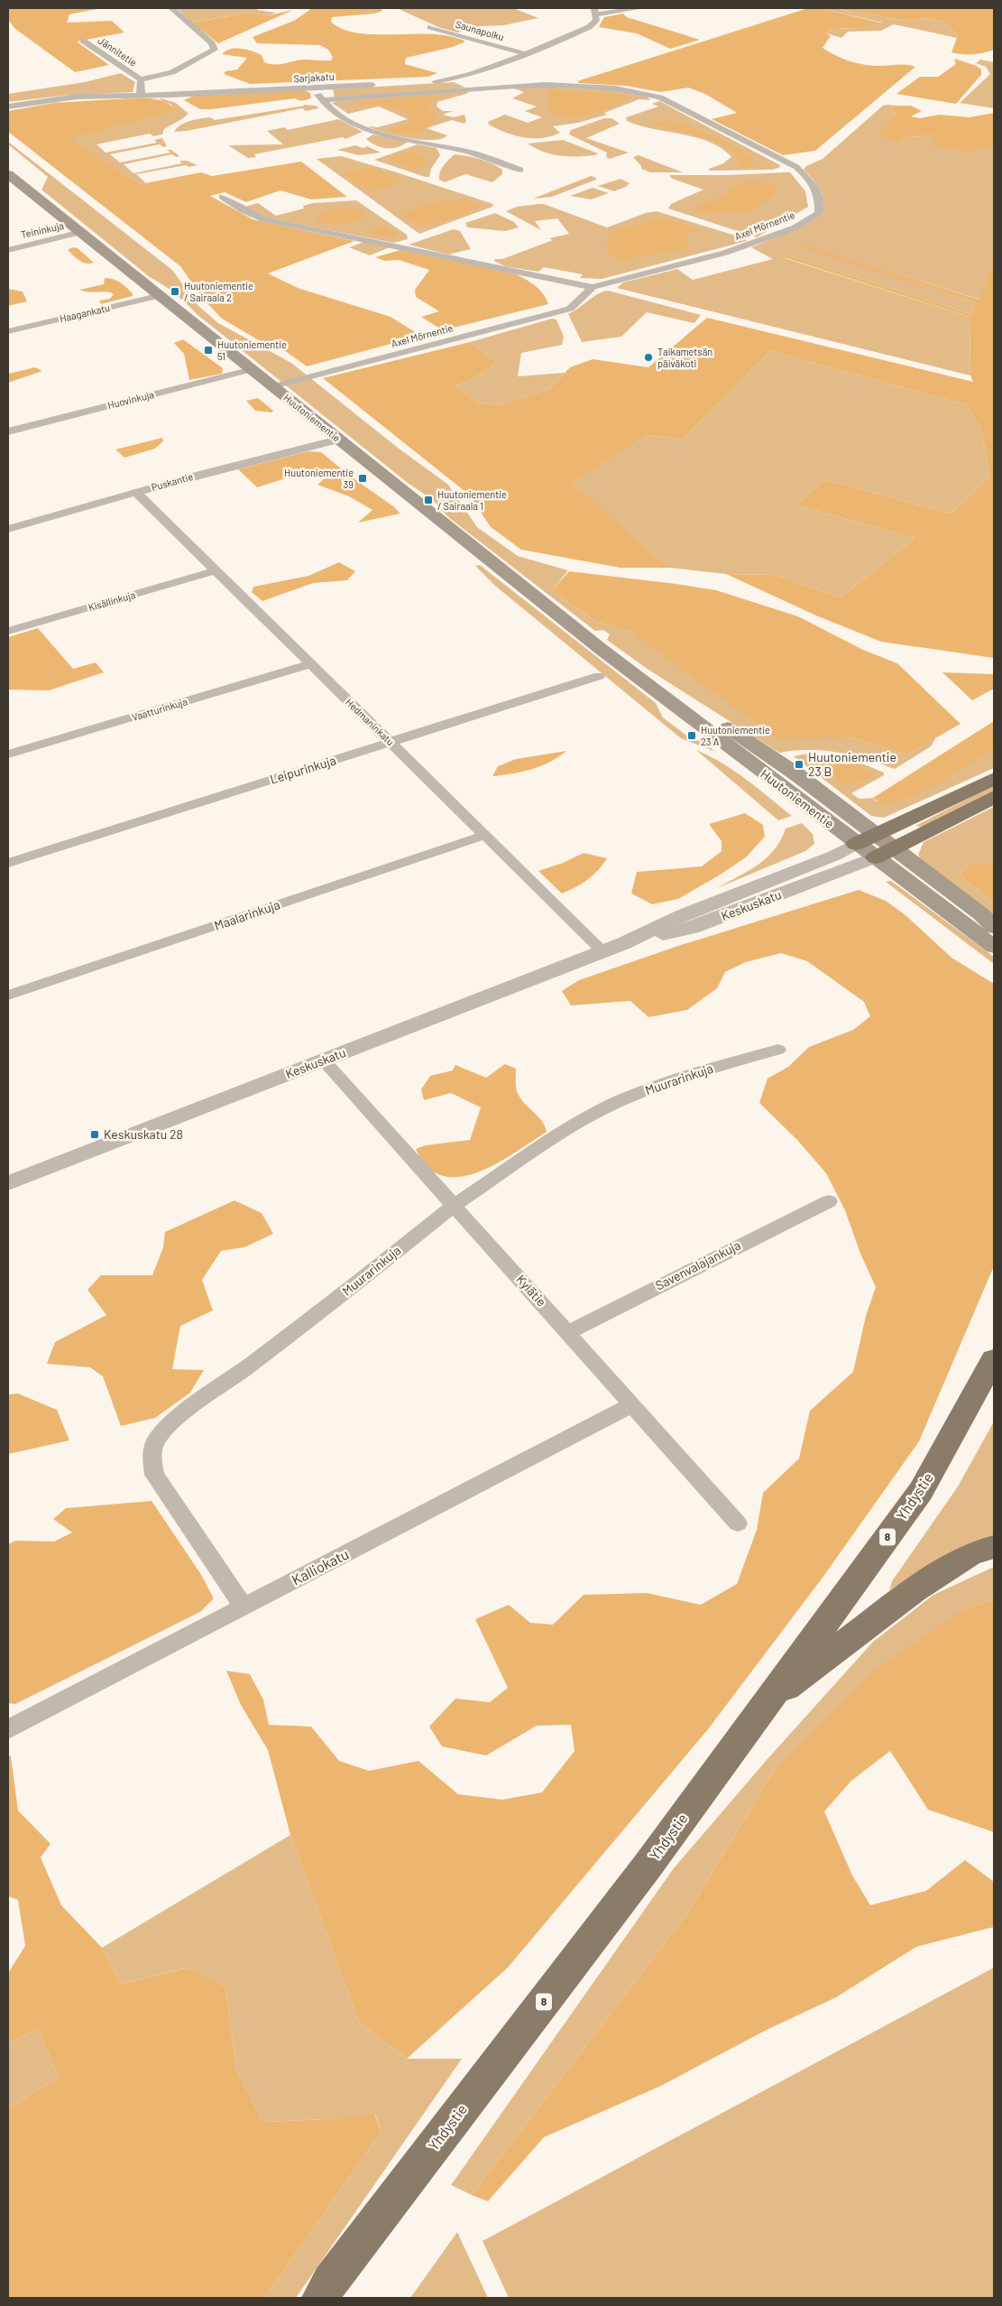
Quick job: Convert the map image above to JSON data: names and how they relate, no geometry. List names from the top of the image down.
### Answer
{
  "streets": {
    "highway": ["Yhdystie", "8"],
    "main road": ["Huutoniementie"],
    "street": [
      "Saunapolku",
      "Jännitetie",
      "Sarjakatu",
      "Axel Mörnentie",
      "Teininkuja",
      "Haagankatu",
      "Huovinkuja",
      "Puskantie",
      "Kisällinkuja",
      "Vaatturinkuja",
      "Hedmaninkatu",
      "Leipurinkuja",
      "Keskuskatu",
      "Maalarinkuja",
      "Muurarinkuja",
      "Savenvalajankuja",
      "Kylätie",
      "Kalliokatu"
    ]
  },
  "crossings": [
    ["Axel Mörnentie", "Huutoniementie"],
    ["Teininkuja", "Huutoniementie"],
    ["Haagankatu", "Huutoniementie"],
    ["Huovinkuja", "Huutoniementie"],
    ["Huutoniementie", "Puskantie"],
    ["Huutoniementie", "Keskuskatu"],
    ["Puskantie", "Hedmaninkatu"],
    ["Kisällinkuja", "Hedmaninkatu"],
    ["Vaatturinkuja", "Hedmaninkatu"],
    ["Hedmaninkatu", "Leipurinkuja"],
    ["Hedmaninkatu", "Keskuskatu"],
    ["Hedmaninkatu", "Maalarinkuja"],
    ["Keskuskatu", "Kylätie"],
    ["Muurarinkuja", "Kylätie"],
    ["Muurarinkuja", "Kalliokatu"],
    ["Savenvalajankuja", "Kylätie"],
    ["Kylätie", "Kalliokatu"]
  ],
  "places": {
    "transit": [
      "Huutoniementie / Sairaala 2",
      "Huutoniementie 51",
      "Huutoniementie 39",
      "Huutoniementie / Sairaala 1",
      "Huutoniementie 23 A",
      "Huutoniementie 23 B",
      "Keskuskatu 28"
    ],
    "other": ["Taikametsän päiväkoti"]
  }
}
